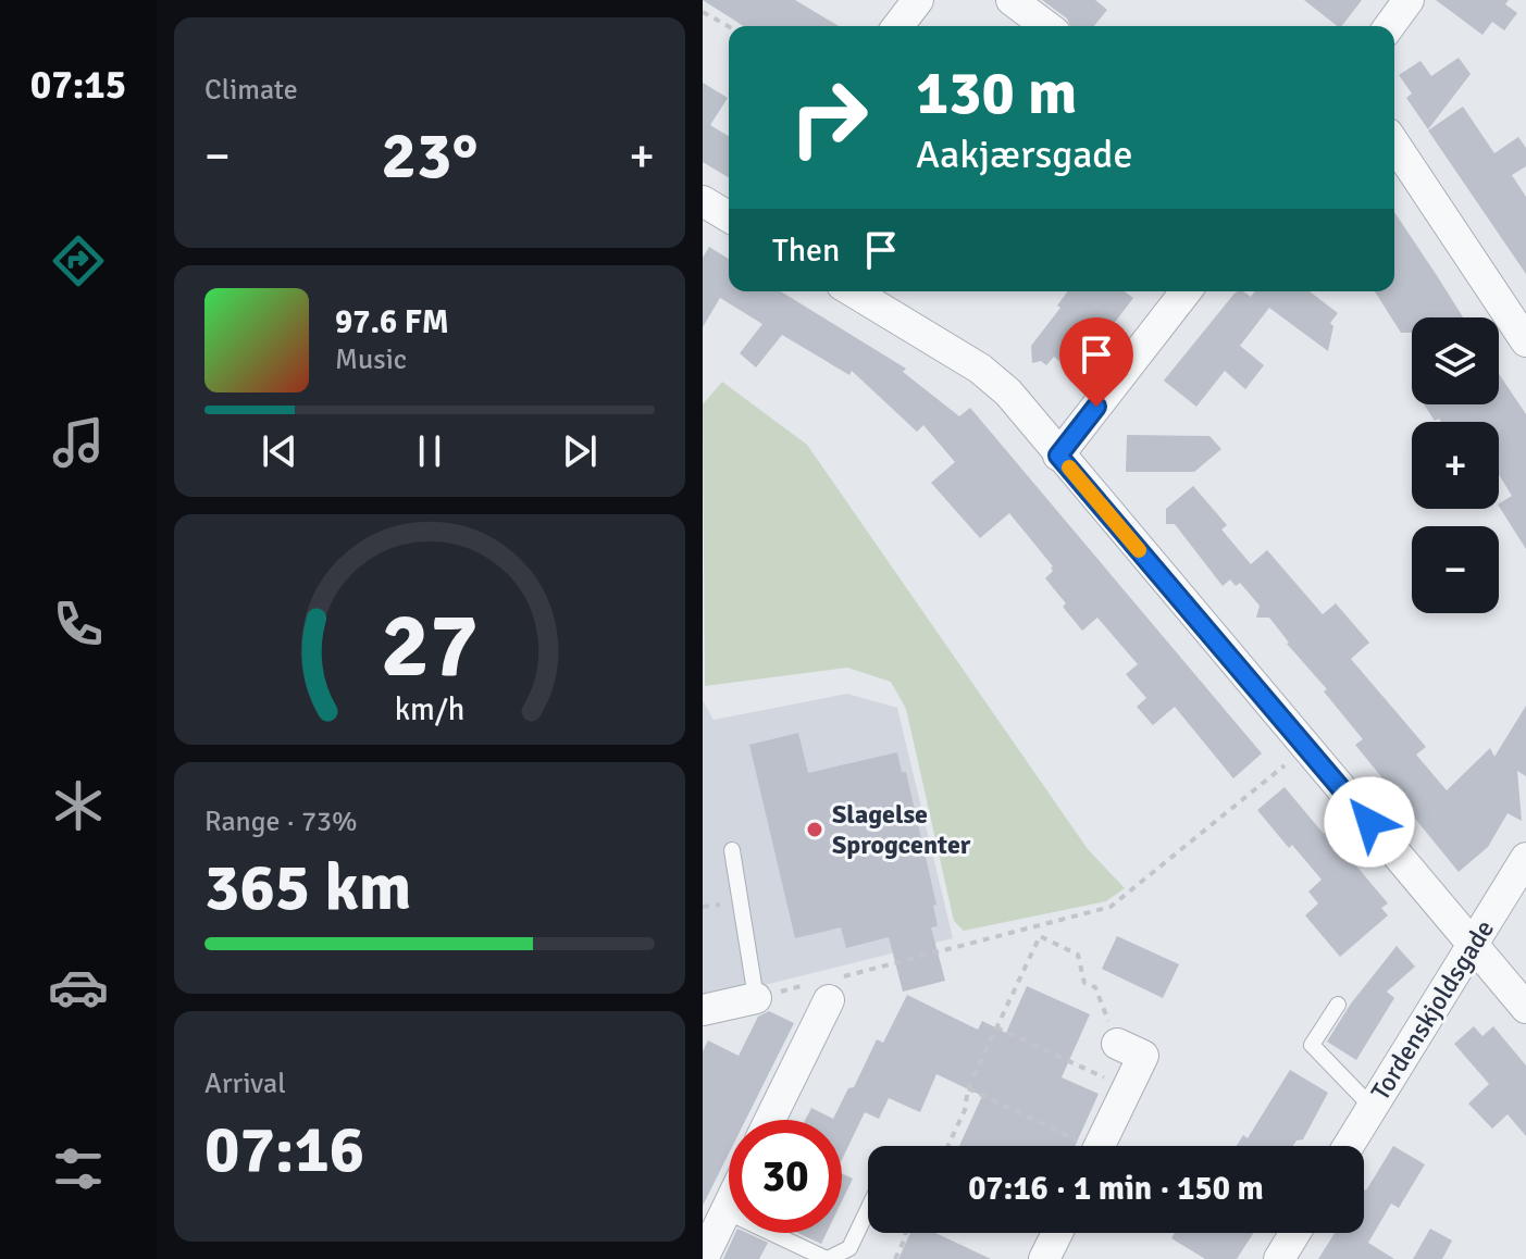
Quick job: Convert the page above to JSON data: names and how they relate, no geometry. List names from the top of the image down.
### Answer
{
  "streets": {
    "street": ["Tordenskjoldsgade"]
  },
  "places": ["Slagelse Sprogcenter"],
  "page": {
    "tabs": "07:15",
    "tile": [
      "Climate",
      ["Range · 73%", "365 km"],
      ["Arrival", "07:16"]
    ],
    "turn": ["130 m", "Aakjærsgade"],
    "heat": ["−", "23°", "+"],
    "then": "Then",
    "song": ["97.6 FM", "Music"],
    "map_buttons": ["+", "−"],
    "limit": "30",
    "trip": "07:16 · 1 min · 150 m",
    "gauge": ["27", "km/h"]
  }
}
